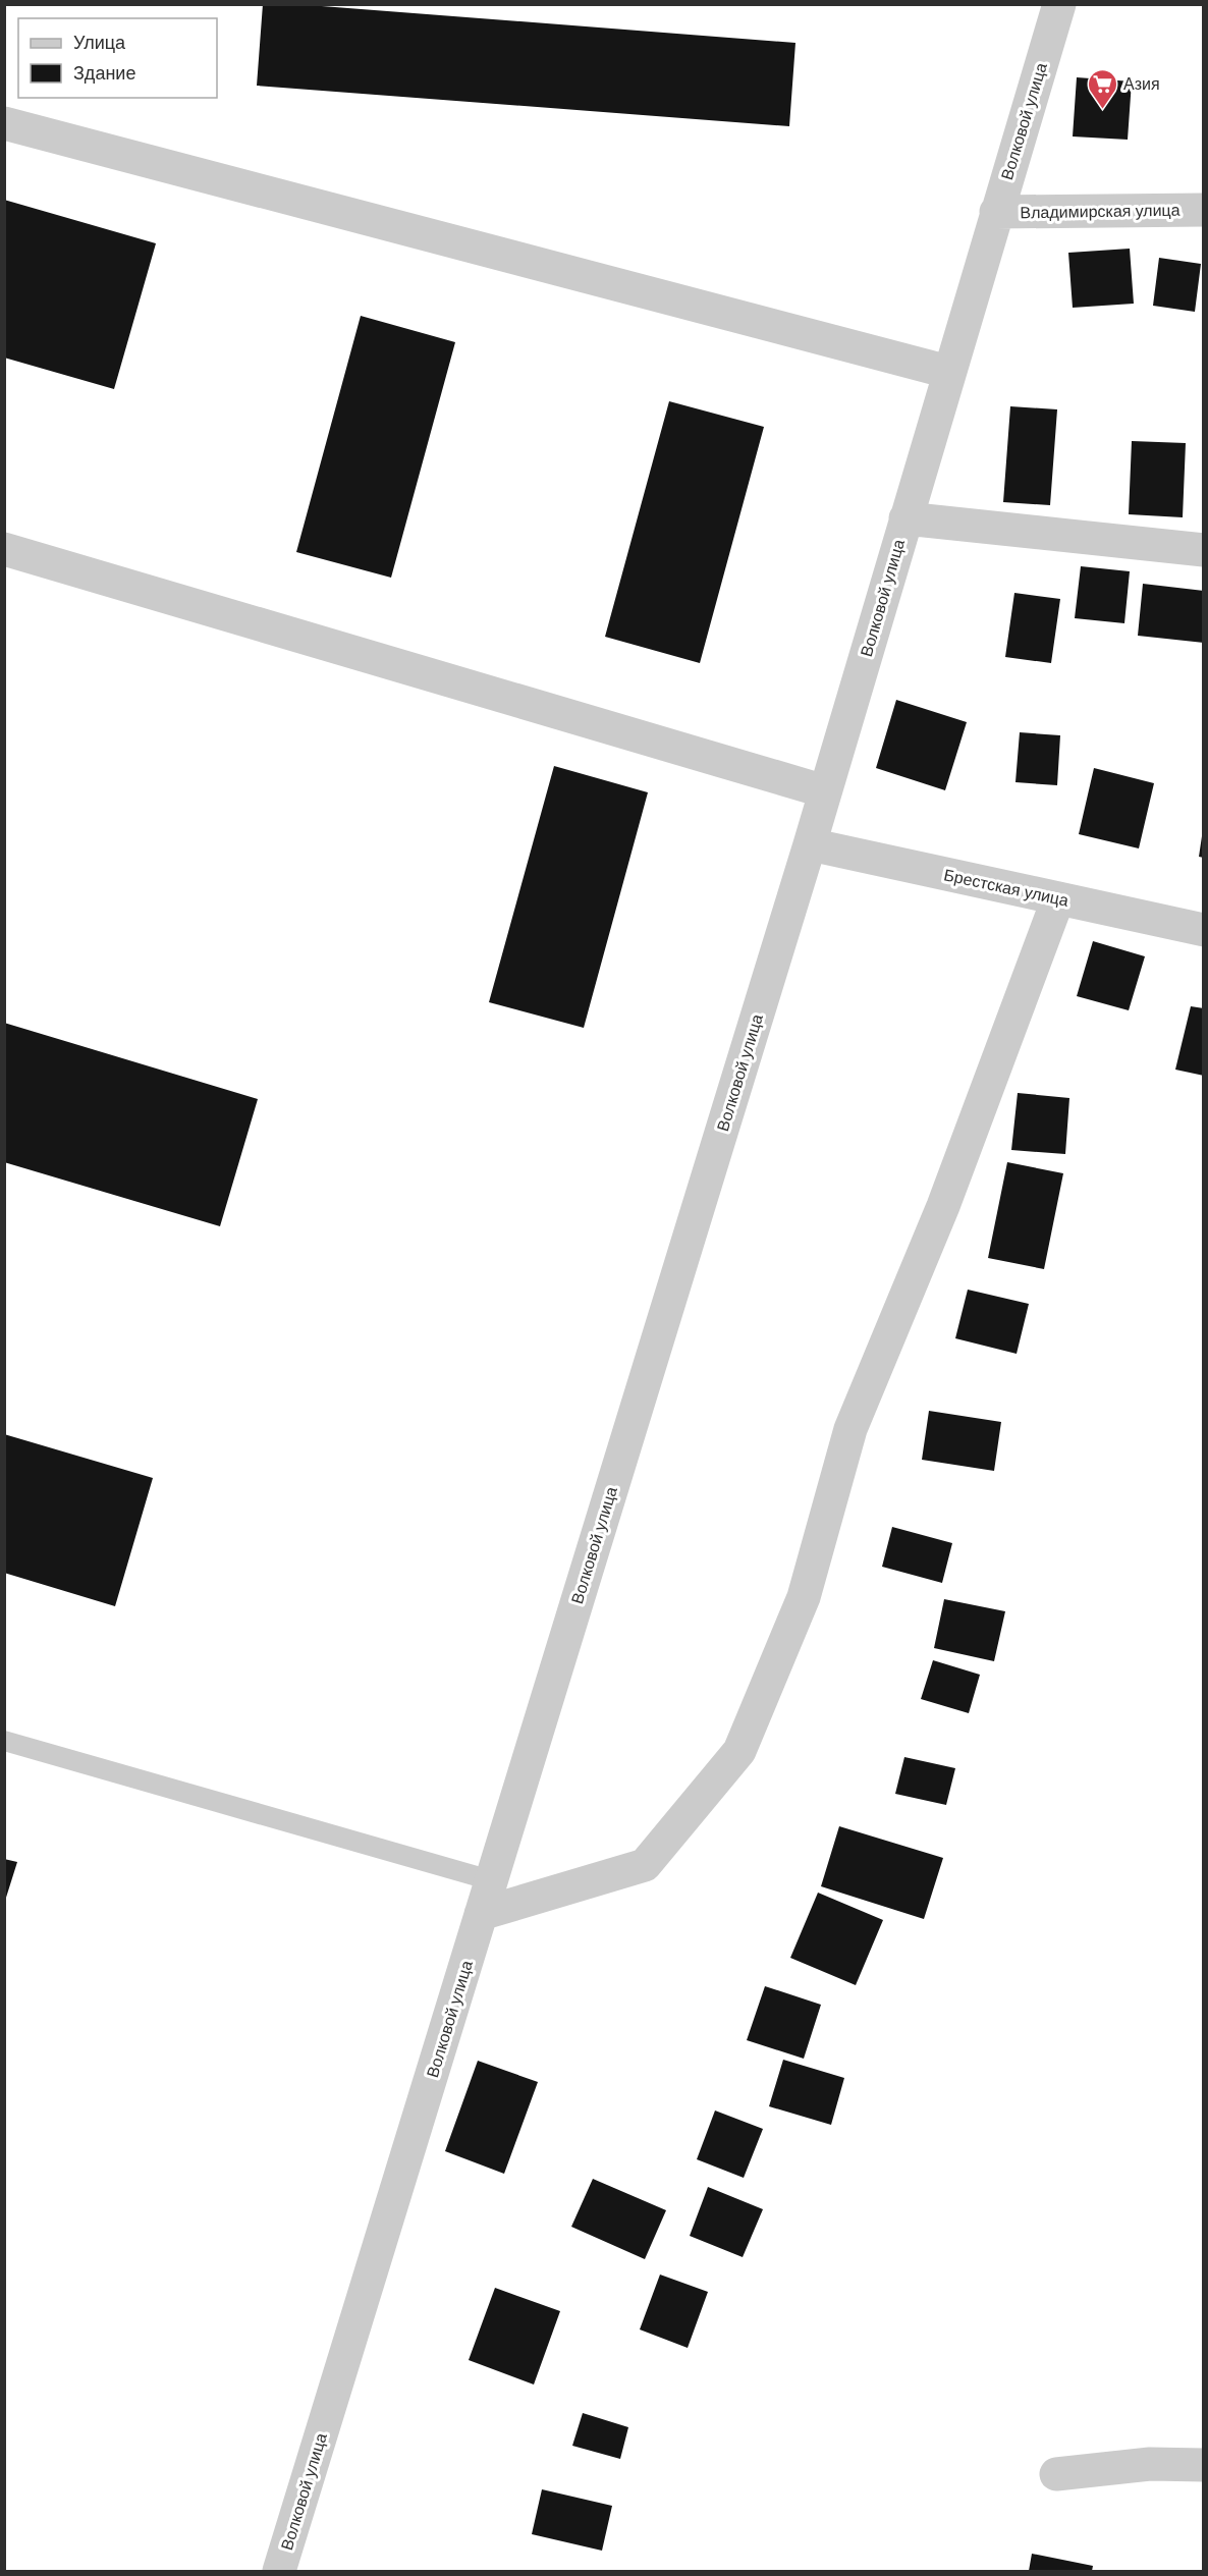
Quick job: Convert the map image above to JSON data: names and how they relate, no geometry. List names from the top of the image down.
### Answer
{
  "streets": {
    "street": ["Волковой улица", "Владимирская улица", "Брестская улица"]
  },
  "crossings": [
    ["Волковой улица", "Владимирская улица"],
    ["Волковой улица", "Брестская улица"]
  ],
  "places": {
    "supermarket": ["Азия"]
  },
  "legend": ["Улица", "Здание"]
}
